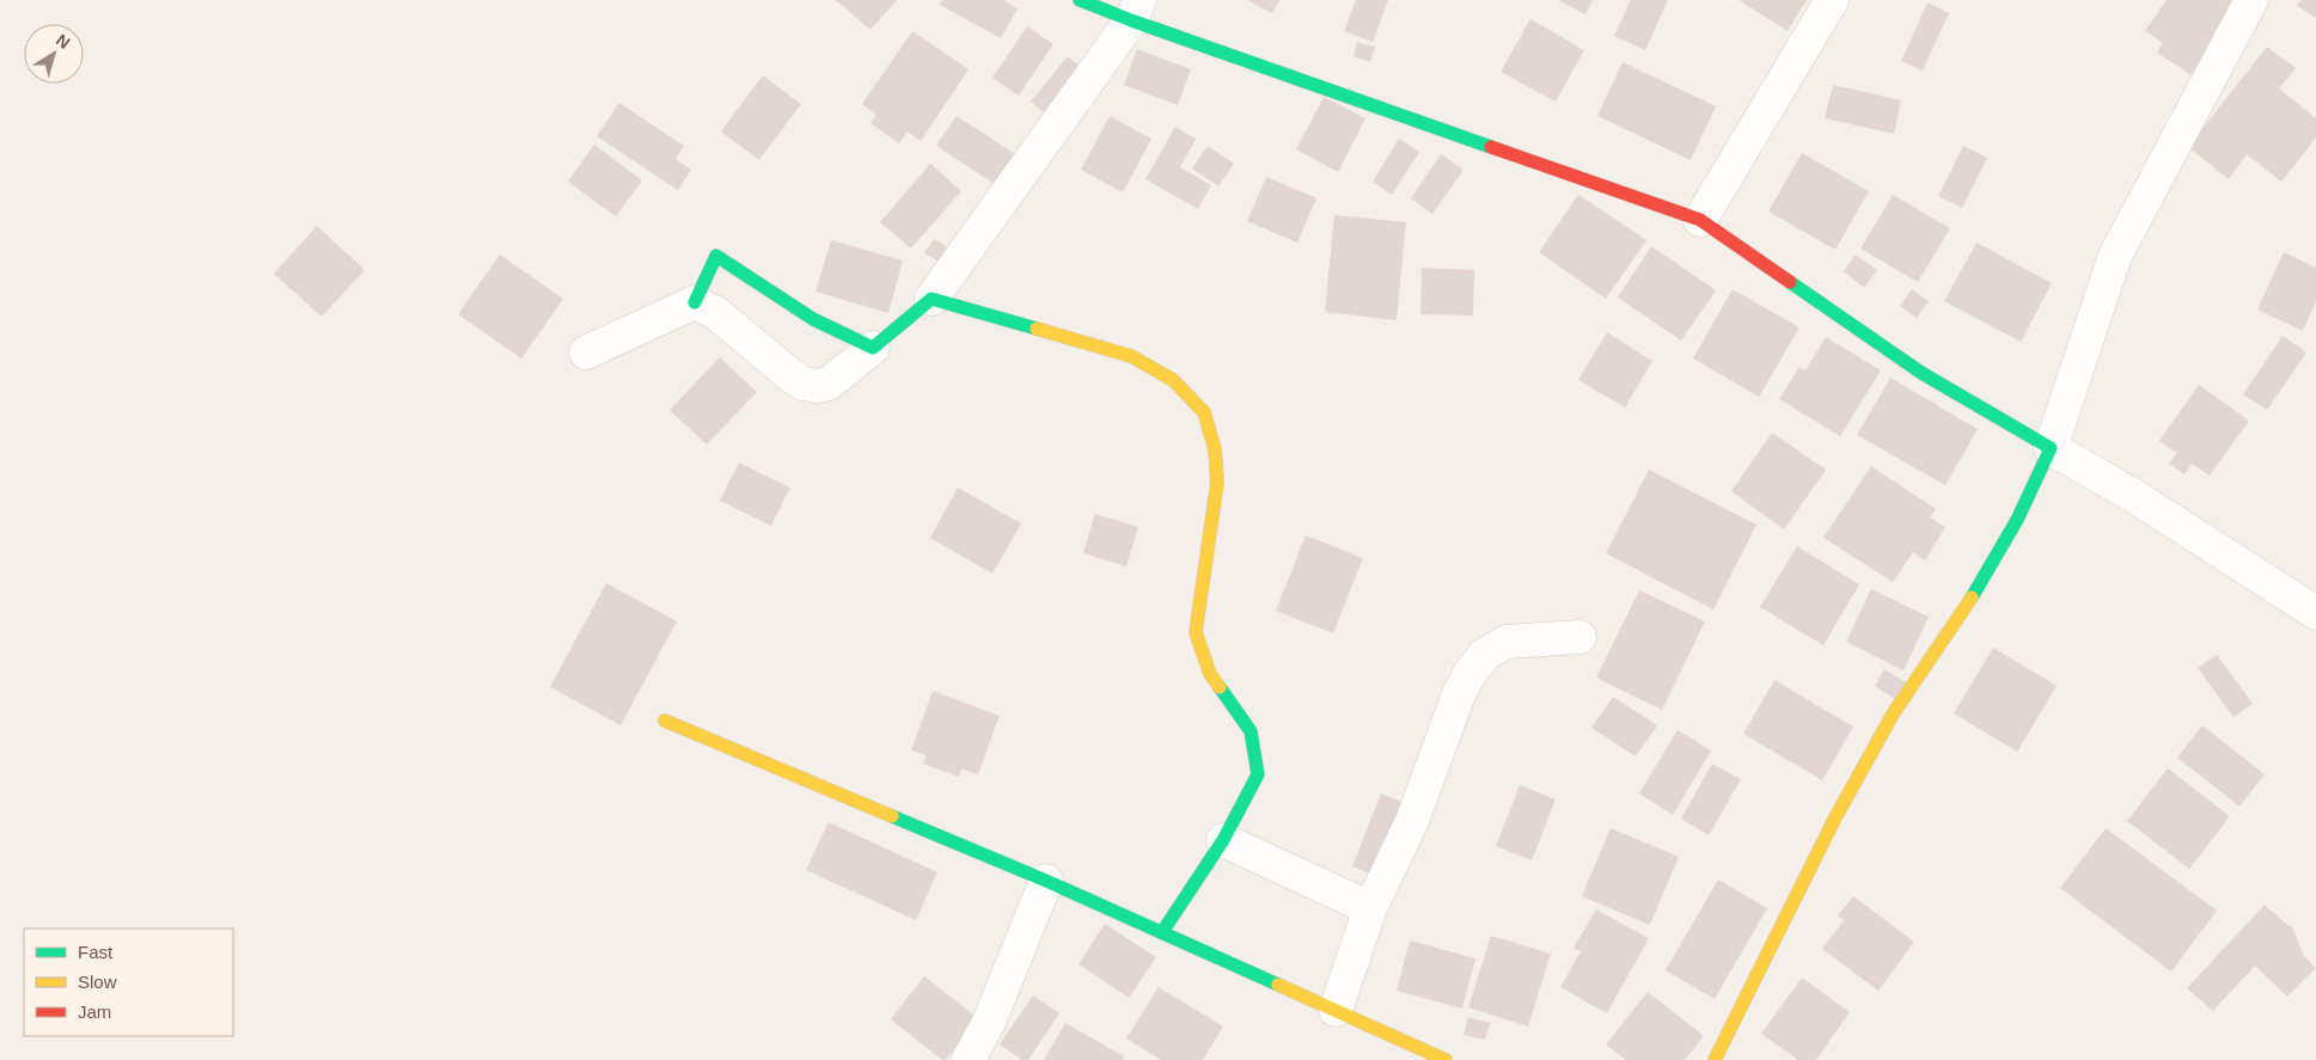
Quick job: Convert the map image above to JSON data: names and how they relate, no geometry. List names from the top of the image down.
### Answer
{
  "legend": ["Fast", "Slow", "Jam"],
  "north": "top right"
}
